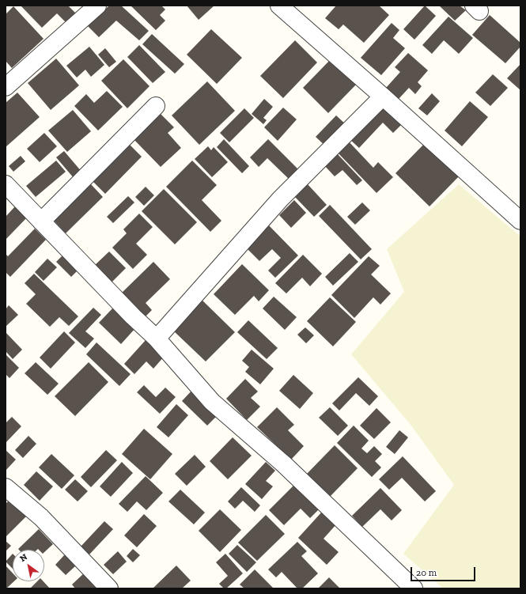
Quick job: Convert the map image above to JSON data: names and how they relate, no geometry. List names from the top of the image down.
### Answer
{
  "scale_bar": "20 m",
  "north": "top left"
}
